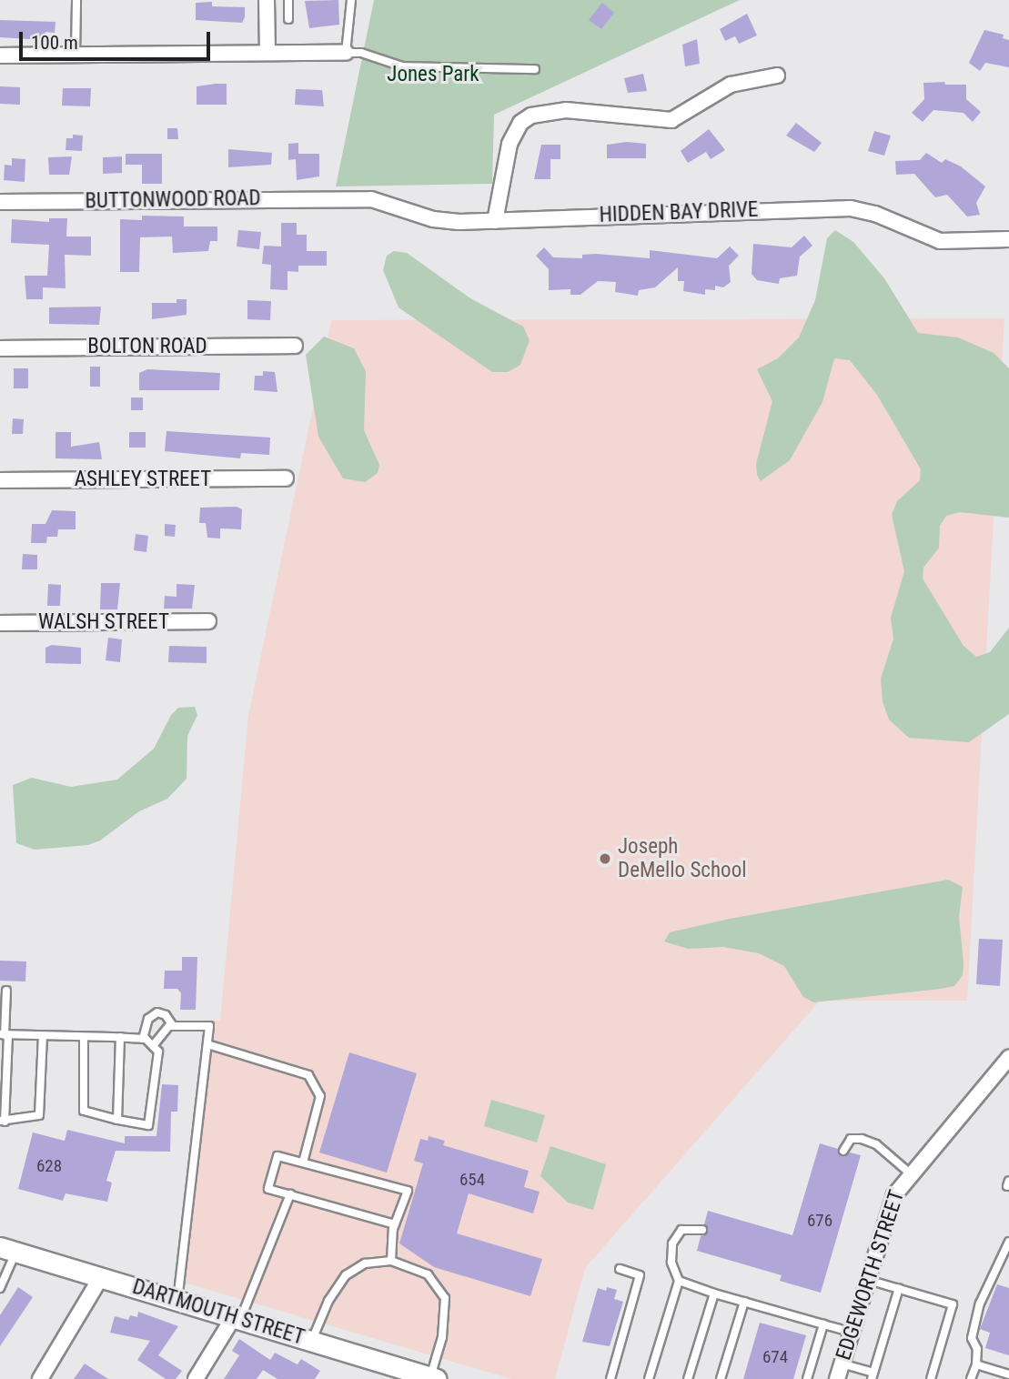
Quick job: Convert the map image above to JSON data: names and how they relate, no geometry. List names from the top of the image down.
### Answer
{
  "streets": {
    "main road": ["DARTMOUTH STREET"],
    "street": [
      "BUTTONWOOD ROAD",
      "HIDDEN BAY DRIVE",
      "BOLTON ROAD",
      "ASHLEY STREET",
      "WALSH STREET",
      "EDGEWORTH STREET"
    ]
  },
  "crossings": [
    ["BUTTONWOOD ROAD", "HIDDEN BAY DRIVE"]
  ],
  "parks": ["Jones Park"],
  "places": ["Joseph DeMello School"],
  "house_numbers": [
    "628",
    "654",
    "676",
    "674"
  ],
  "scale_bar": "100 m"
}
